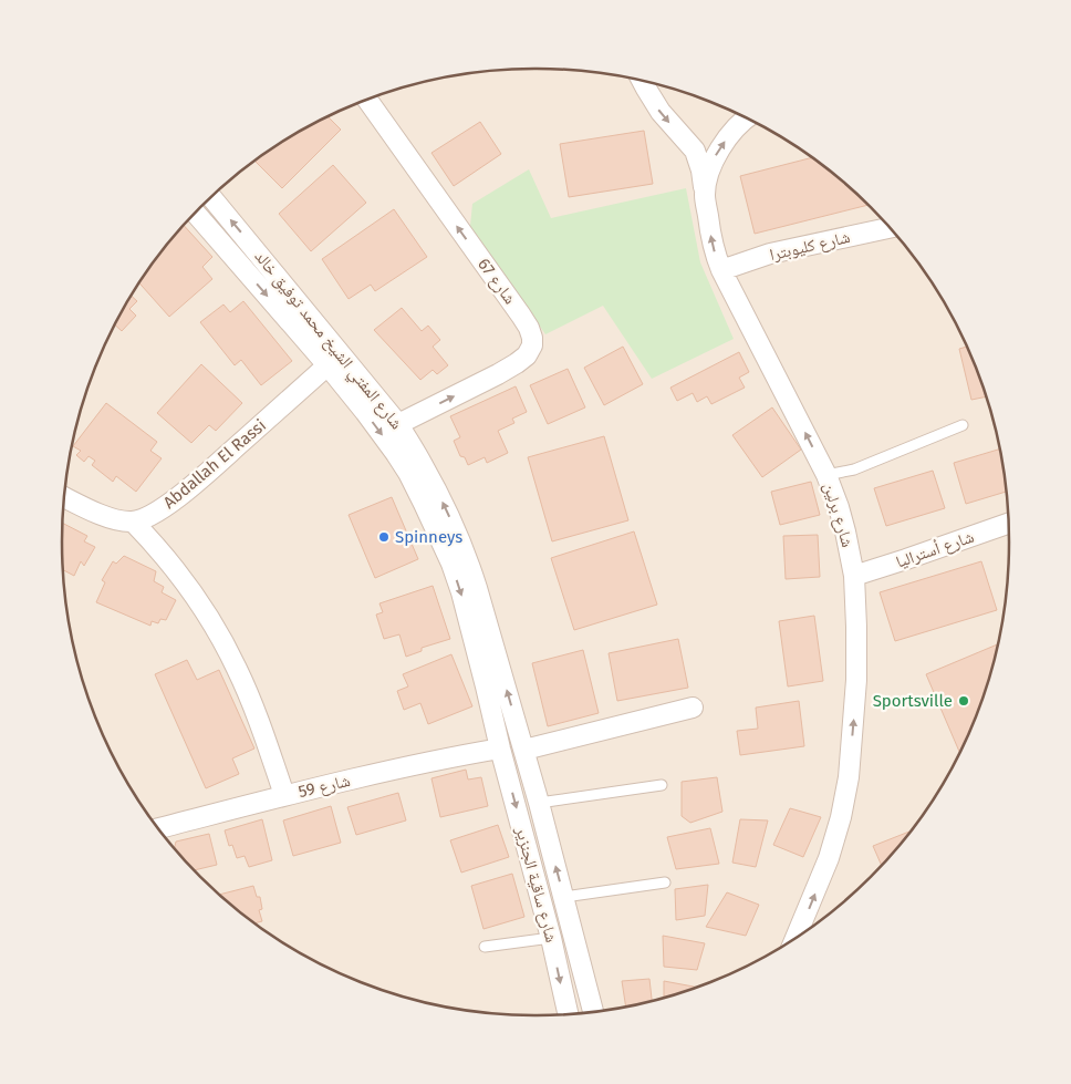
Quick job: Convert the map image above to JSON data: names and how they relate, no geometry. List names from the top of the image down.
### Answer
{
  "streets": {
    "street": [
      "شارع كليوبترا",
      "شارع 67",
      "شارع المفتي الشيخ محمد توفيق خالد",
      "Abdallah El Rassi",
      "شارع برلين",
      "شارع أستراليا",
      "شارع 59",
      "شارع ساقية الجنزير"
    ]
  },
  "crossings": [
    ["شارع كليوبترا", "شارع برلين"],
    ["شارع 67", "شارع المفتي الشيخ محمد توفيق خالد"],
    ["شارع المفتي الشيخ محمد توفيق خالد", "Abdallah El Rassi"],
    ["شارع المفتي الشيخ محمد توفيق خالد", "شارع 59"],
    ["شارع المفتي الشيخ محمد توفيق خالد", "شارع ساقية الجنزير"],
    ["شارع برلين", "شارع أستراليا"],
    ["شارع 59", "شارع ساقية الجنزير"]
  ],
  "one_way": ["شارع برلين"],
  "places": ["Spinneys", "Sportsville"]
}
